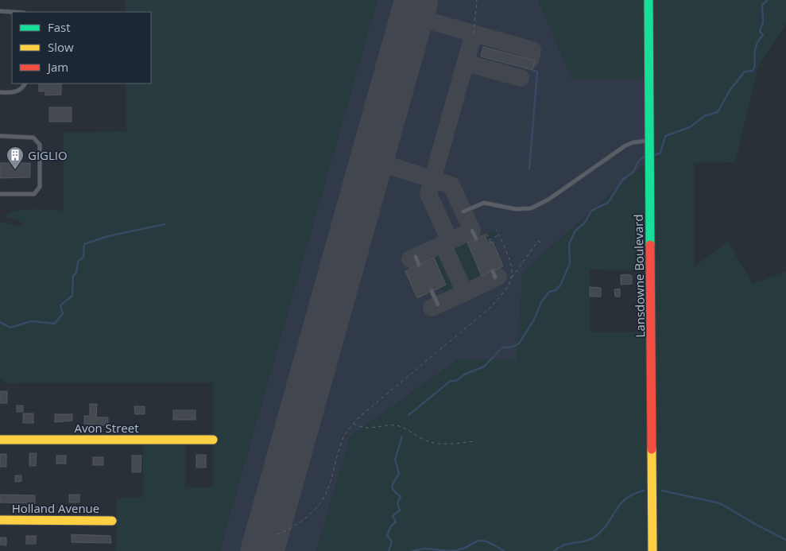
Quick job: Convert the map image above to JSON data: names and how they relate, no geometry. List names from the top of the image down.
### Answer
{
  "streets": {
    "street": ["Lansdowne Boulevard", "Avon Street", "Holland Avenue"]
  },
  "places": {
    "building": ["GIGLIO"]
  },
  "legend": ["Fast", "Slow", "Jam"]
}
